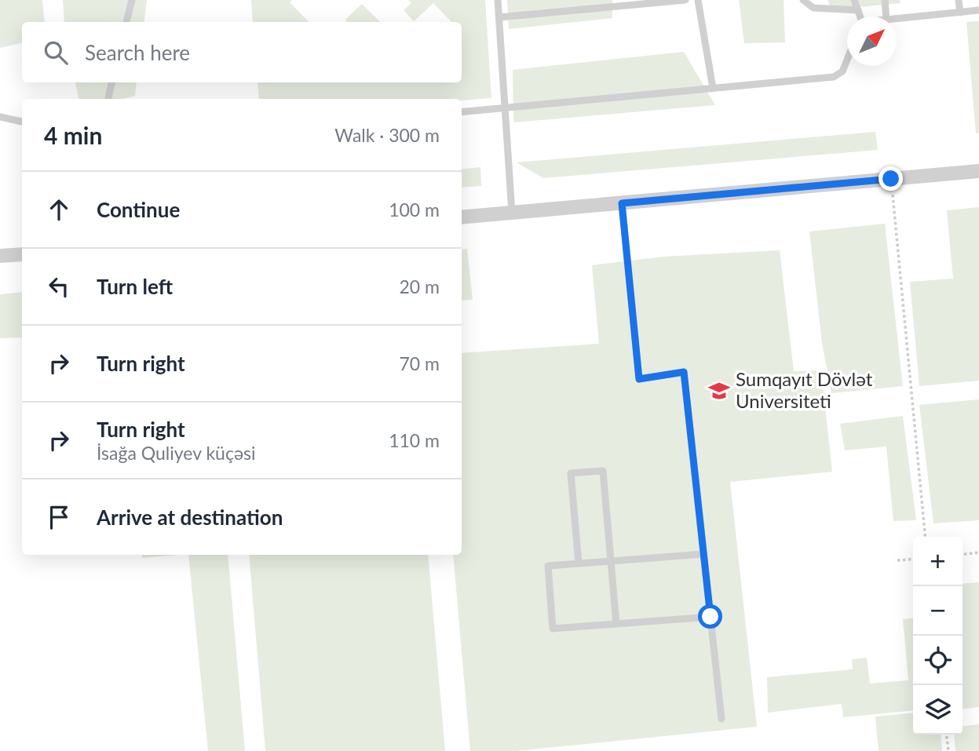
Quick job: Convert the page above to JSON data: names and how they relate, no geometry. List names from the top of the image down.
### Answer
{
  "places": {
    "school or university": ["Sumqayıt Dövlət Universiteti"]
  },
  "north": "top right",
  "page": {
    "search": "Search here",
    "heading": ["4 min", "Walk · 300 m"],
    "list": [
      ["Continue", "100 m"],
      ["Turn left", "20 m"],
      ["Turn right", "70 m"],
      ["Turn right", "İsağa Quliyev küçəsi", "110 m"],
      "Arrive at destination"
    ],
    "map_buttons": ["+", "−"]
  }
}
